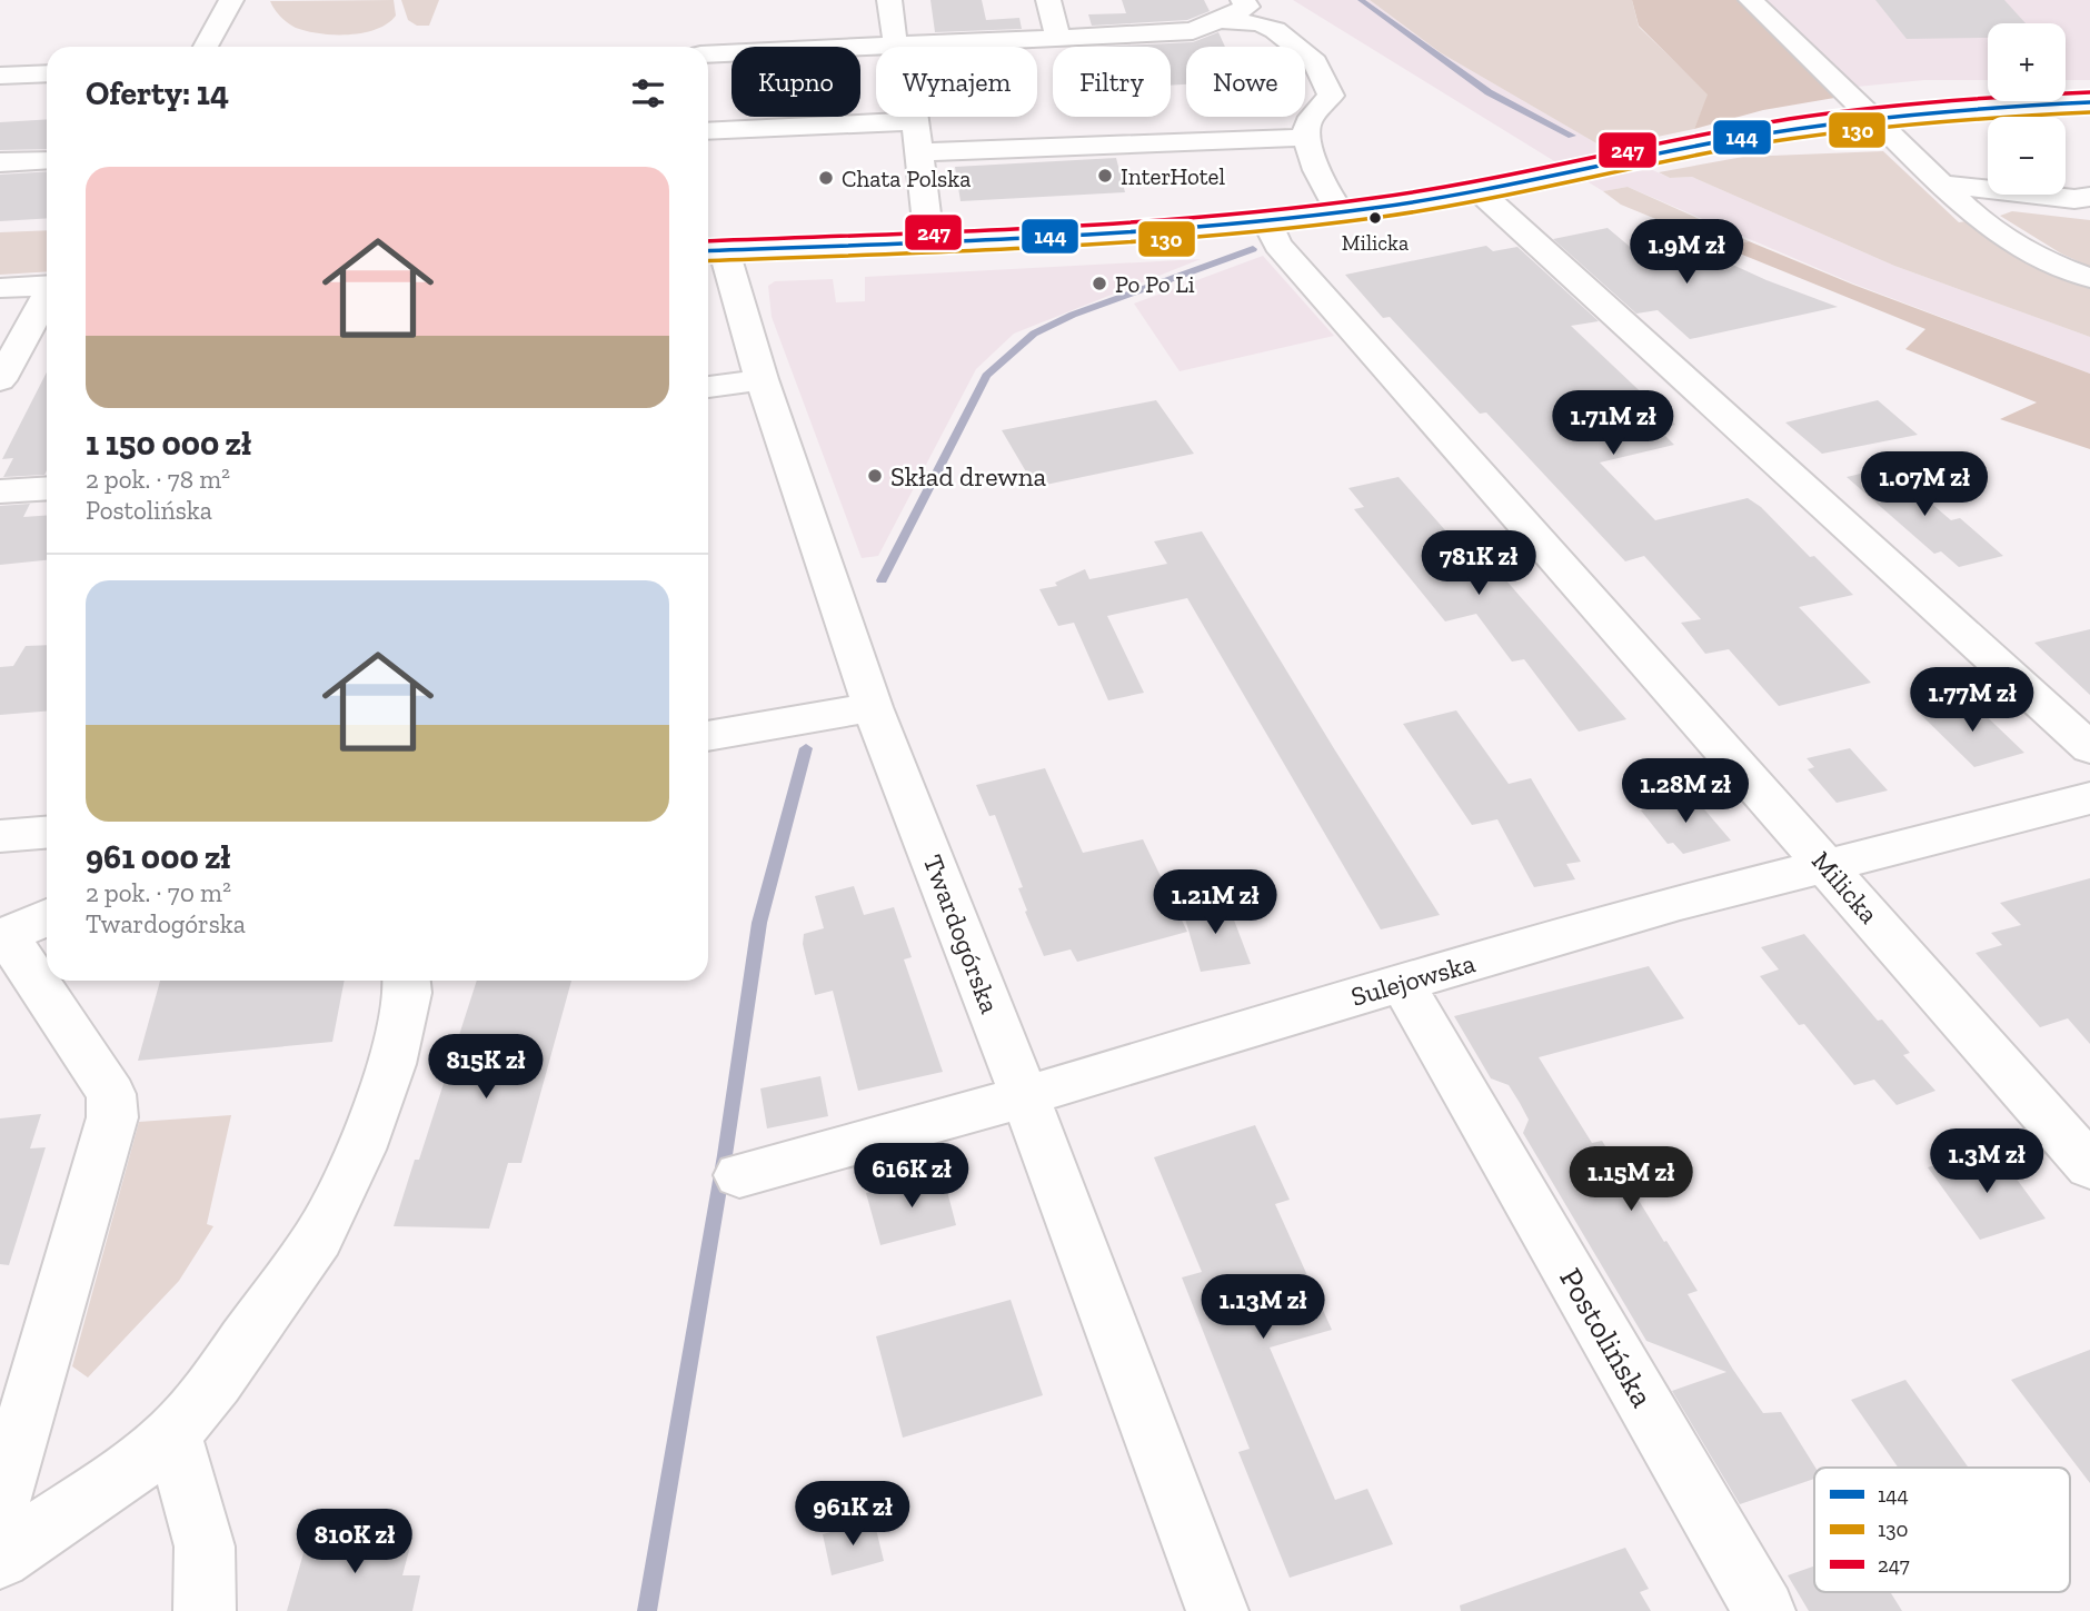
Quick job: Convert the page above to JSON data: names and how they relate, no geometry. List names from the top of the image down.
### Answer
{
  "streets": {
    "street": [
      "Milicka",
      "Twardogórska",
      "Sulejowska",
      "Postolińska"
    ]
  },
  "crossings": [
    ["Milicka", "Sulejowska"],
    ["Twardogórska", "Sulejowska"],
    ["Sulejowska", "Postolińska"]
  ],
  "places": [
    "InterHotel",
    "Chata Polska",
    "Milicka",
    "Po Po Li",
    "Skład drewna"
  ],
  "lines": ["transit line 247", "transit line 144", "transit line 130"],
  "legend": ["144", "130", "247"],
  "page": {
    "map_buttons": ["+", "−"],
    "chip": [
      "Kupno",
      "Wynajem",
      "Filtry",
      "Nowe"
    ],
    "heading": "Oferty: 14",
    "list": [
      {
        "name": "1 150 000 zł",
        "note": "2 pok. · 78 m² · Postolińska"
      },
      {
        "name": "961 000 zł",
        "note": "2 pok. · 70 m² · Twardogórska"
      }
    ],
    "price": [
      "1.9M zł",
      "1.71M zł",
      "1.07M zł",
      "781K zł",
      "1.77M zł",
      "1.28M zł",
      "1.21M zł",
      "815K zł",
      "1.3M zł",
      "616K zł",
      "1.15M zł",
      "1.13M zł",
      "961K zł",
      "810K zł"
    ]
  }
}
